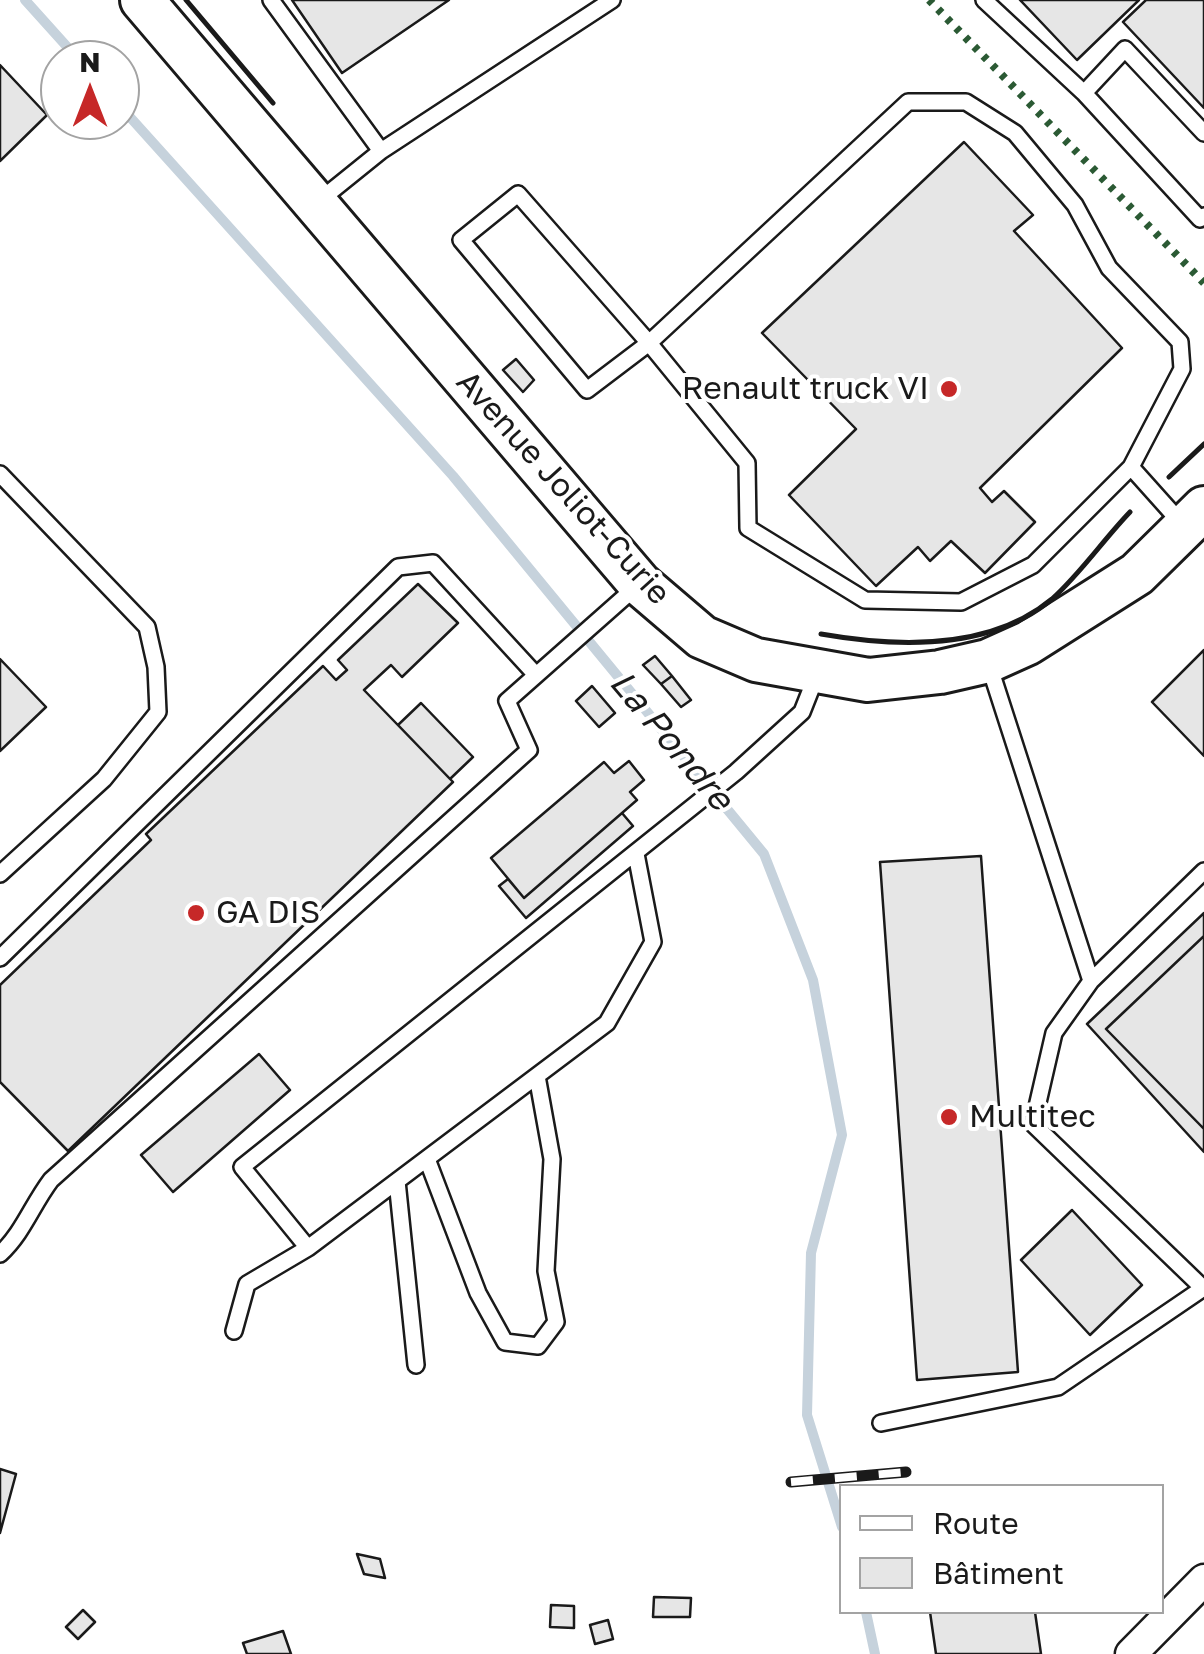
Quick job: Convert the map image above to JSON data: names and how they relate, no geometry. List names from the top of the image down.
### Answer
{
  "streets": {
    "street": ["Avenue Joliot-Curie"]
  },
  "water": ["La Pondre"],
  "places": ["Renault truck VI", "GA DIS", "Multitec"],
  "legend": ["Route", "Bâtiment"],
  "north": "top"
}
